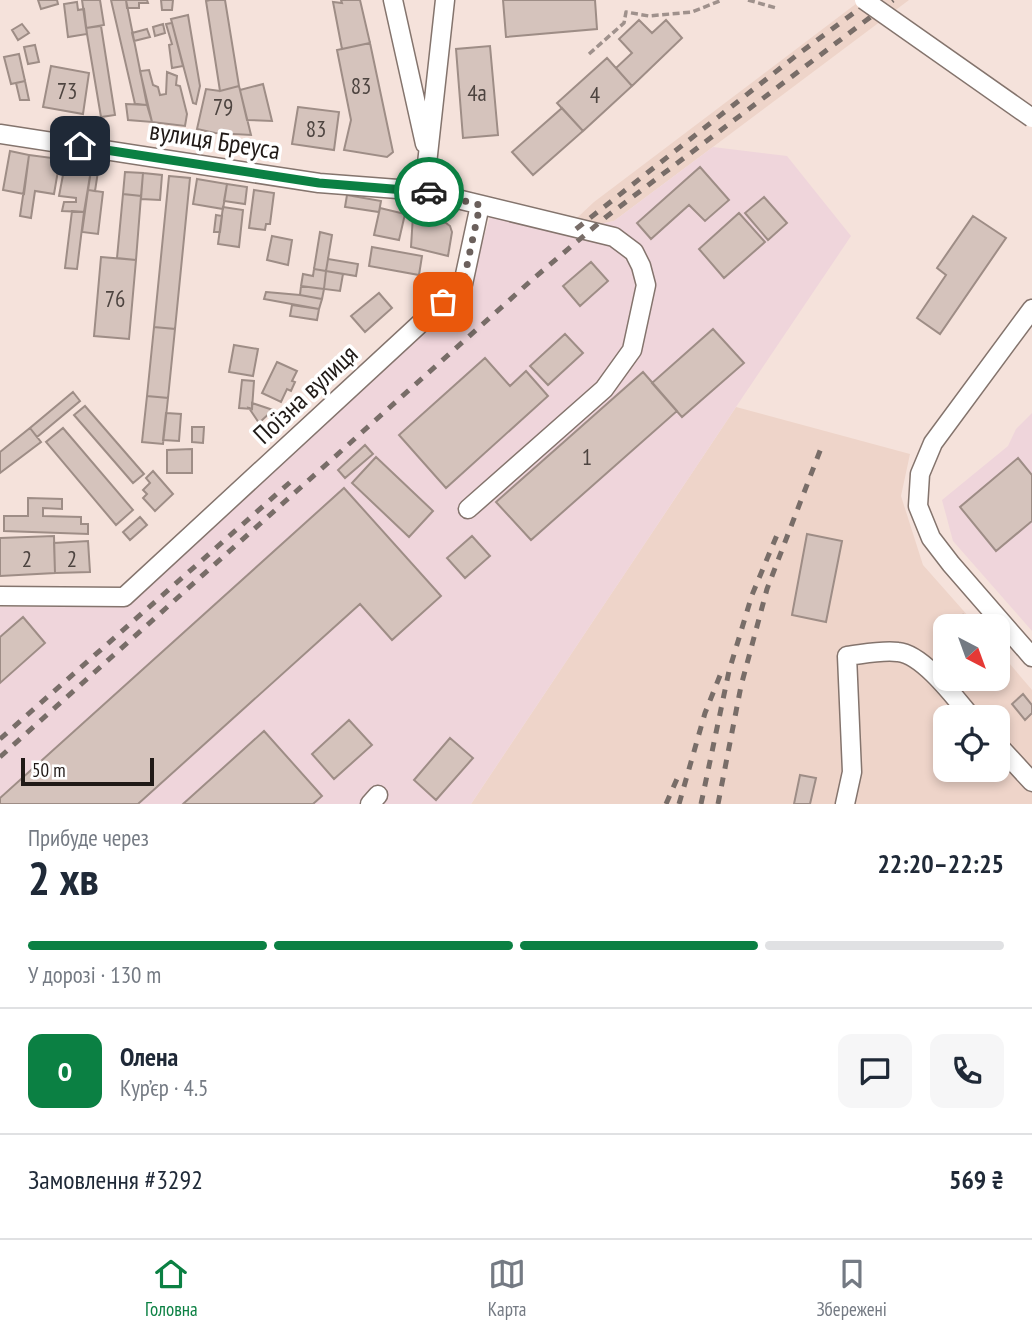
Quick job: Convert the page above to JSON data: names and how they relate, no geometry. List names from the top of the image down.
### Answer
{
  "streets": {
    "street": ["вулиця Бреуса", "Поїзна вулиця"]
  },
  "crossings": [
    ["вулиця Бреуса", "Поїзна вулиця"]
  ],
  "house_numbers": [
    "83",
    "73",
    "4а",
    "4",
    "79",
    "83",
    "76",
    "1",
    "2",
    "2"
  ],
  "scale_bar": "50 m",
  "north": "bottom right",
  "page": {
    "scale": "50 m",
    "heading": ["2 хв", "Прибуде через", "22:20–22:25"],
    "panel": [
      "Олена",
      "Кур’єр · 4.5",
      "Замовлення #3292",
      "569 ₴"
    ],
    "bar": "У дорозі · 130 m",
    "round": "О",
    "tabs": ["Головна", "Карта", "Збережені"]
  }
}
